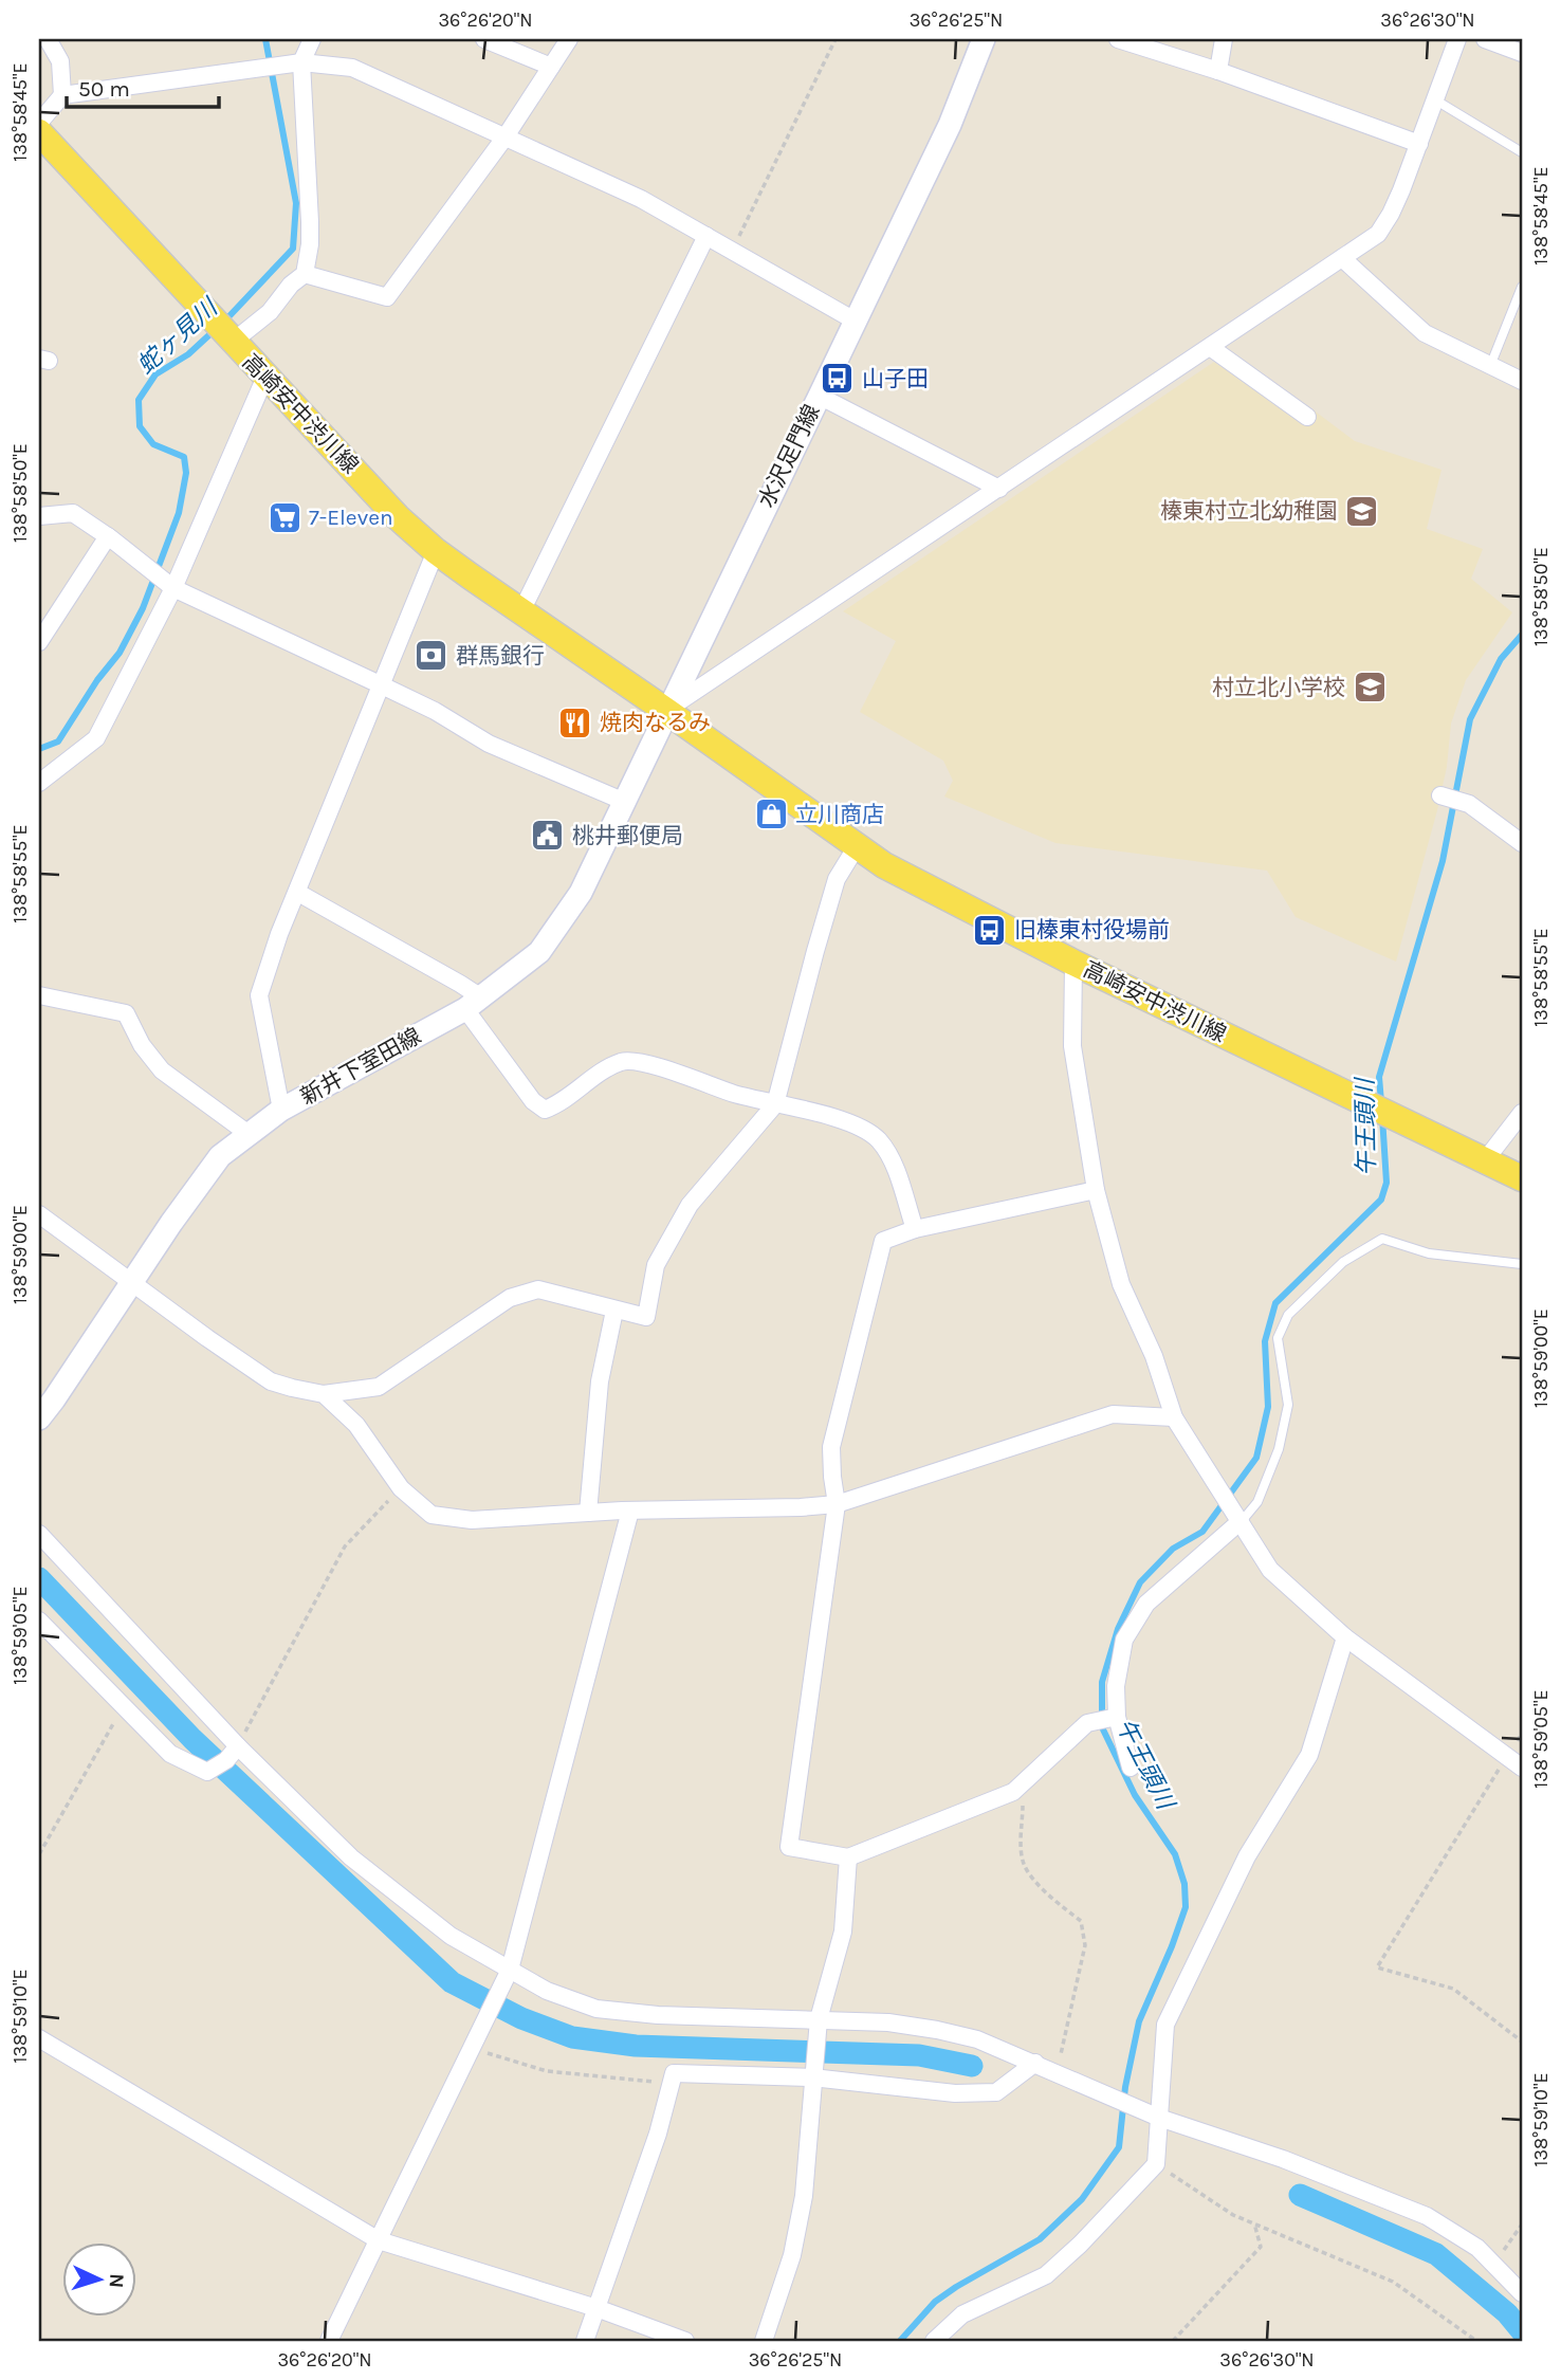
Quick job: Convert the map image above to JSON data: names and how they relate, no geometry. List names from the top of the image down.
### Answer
{
  "streets": {
    "main road": ["高崎安中渋川線", "水沢足門線", "新井下室田線"]
  },
  "crossings": [
    ["高崎安中渋川線", "水沢足門線"],
    ["高崎安中渋川線", "新井下室田線"],
    ["水沢足門線", "新井下室田線"]
  ],
  "water": ["蛇ヶ見川", "午王頭川"],
  "places": {
    "bus stop": ["山子田", "旧榛東村役場前"],
    "school or university": ["榛東村立北幼稚園", "村立北小学校"],
    "supermarket": ["7-Eleven"],
    "bank": ["群馬銀行"],
    "restaurant": ["焼肉なるみ"],
    "shop": ["立川商店"],
    "public building": ["桃井郵便局"]
  },
  "scale_bar": "50 m",
  "north": "right",
  "coordinates": [
    "36°26'20\"N",
    "36°26'25\"N",
    "36°26'30\"N",
    "138°58'45\"E",
    "138°58'50\"E",
    "138°58'55\"E",
    "138°59'00\"E",
    "138°59'05\"E",
    "138°59'10\"E"
  ]
}
